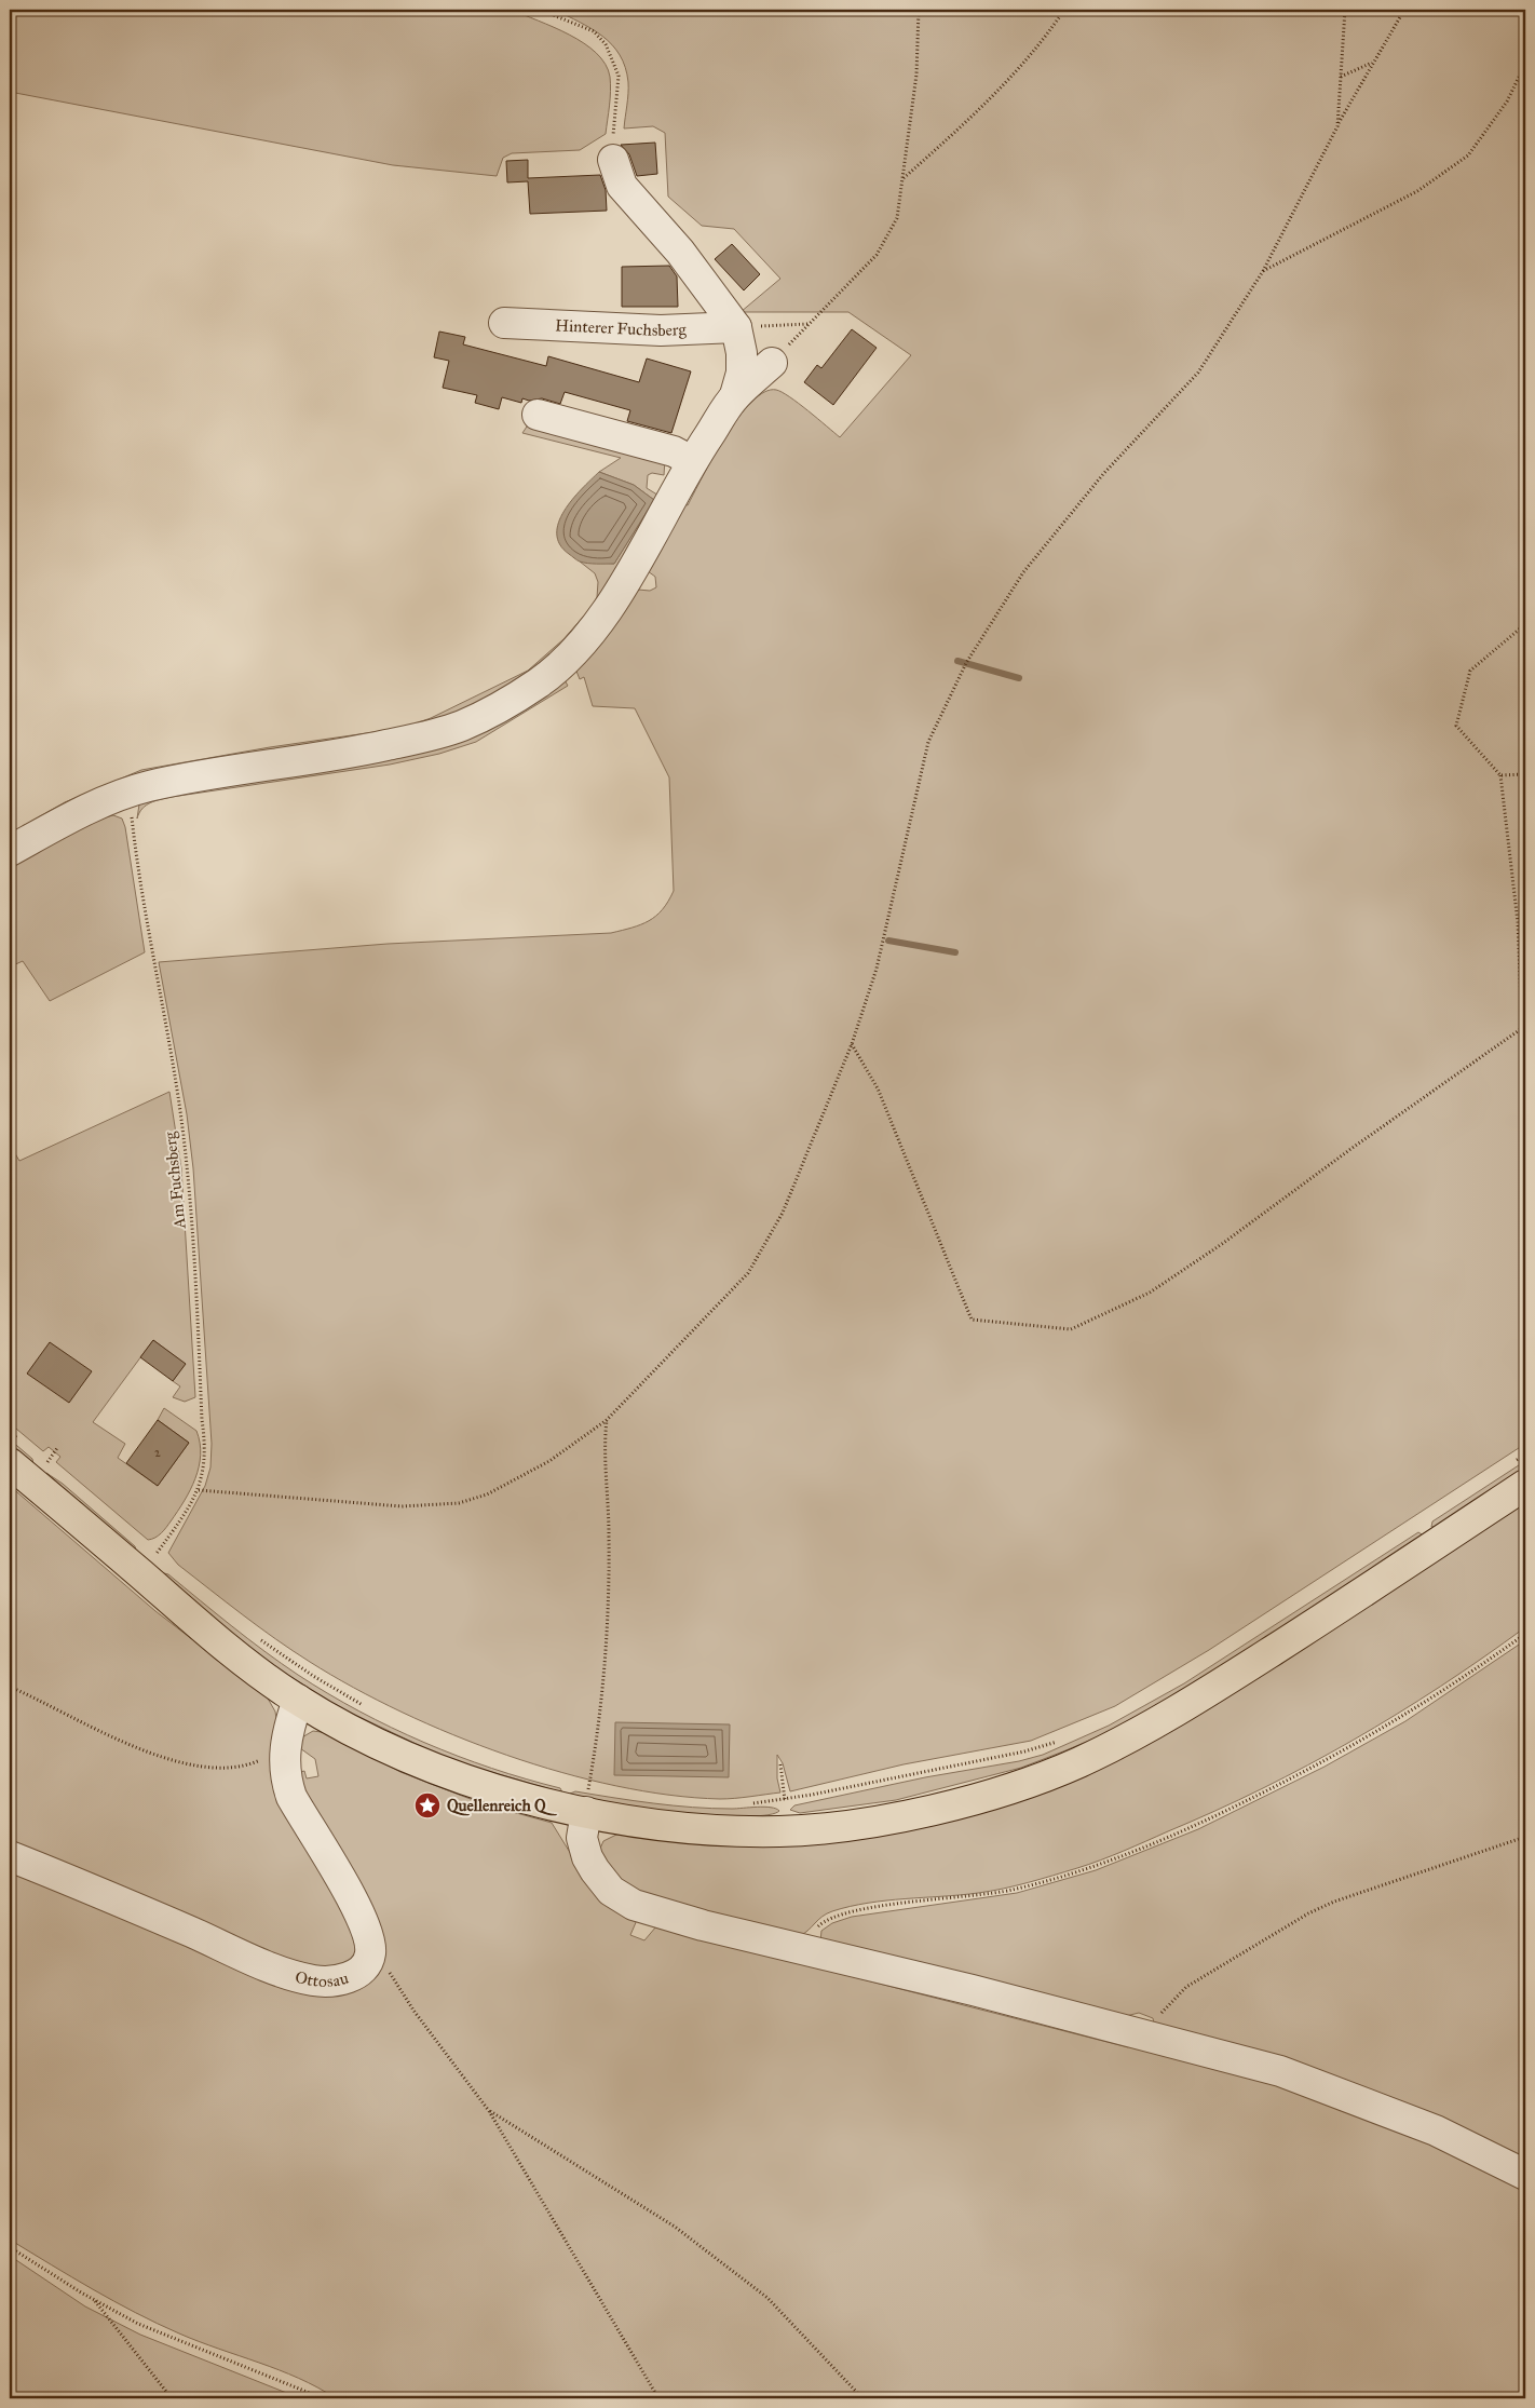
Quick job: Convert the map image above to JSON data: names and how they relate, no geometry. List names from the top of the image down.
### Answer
{
  "streets": {
    "street": ["Hinterer Fuchsberg", "Ottosau"],
    "path": ["Am Fuchsberg"]
  },
  "places": {
    "place": ["Quellenreich Q"]
  },
  "house_numbers": ["2"]
}
